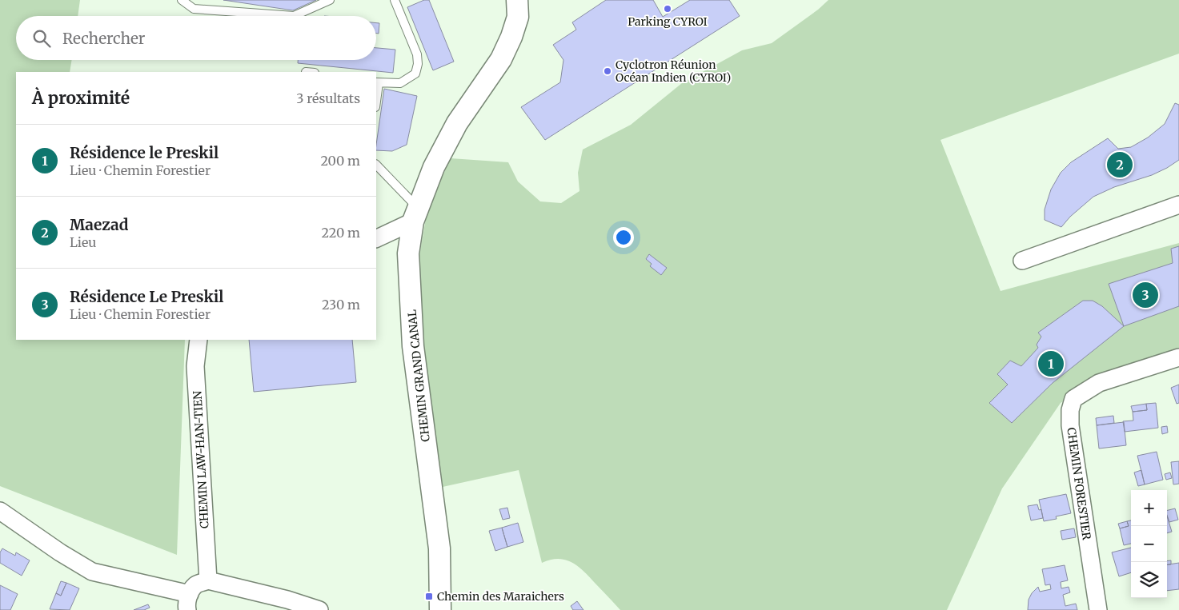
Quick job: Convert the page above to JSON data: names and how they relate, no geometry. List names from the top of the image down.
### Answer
{
  "streets": {
    "street": ["CHEMIN GRAND CANAL", "CHEMIN LAW-HAN-TIEN", "CHEMIN FORESTIER"]
  },
  "places": {
    "other": ["Parking CYROI", "Cyclotron Réunion Océan Indien (CYROI)"],
    "transit": ["Chemin des Maraichers"]
  },
  "page": {
    "search": "Rechercher",
    "heading": ["À proximité", "3 résultats"],
    "list": [
      {
        "mark": "1",
        "name": "Résidence le Preskil",
        "note": "Lieu · Chemin Forestier",
        "value": "200 m"
      },
      {
        "mark": "2",
        "name": "Maezad",
        "note": "Lieu",
        "value": "220 m"
      },
      {
        "mark": "3",
        "name": "Résidence Le Preskil",
        "note": "Lieu · Chemin Forestier",
        "value": "230 m"
      }
    ],
    "pins": ["2", "3", "1"],
    "map_buttons": ["+", "−"]
  }
}
